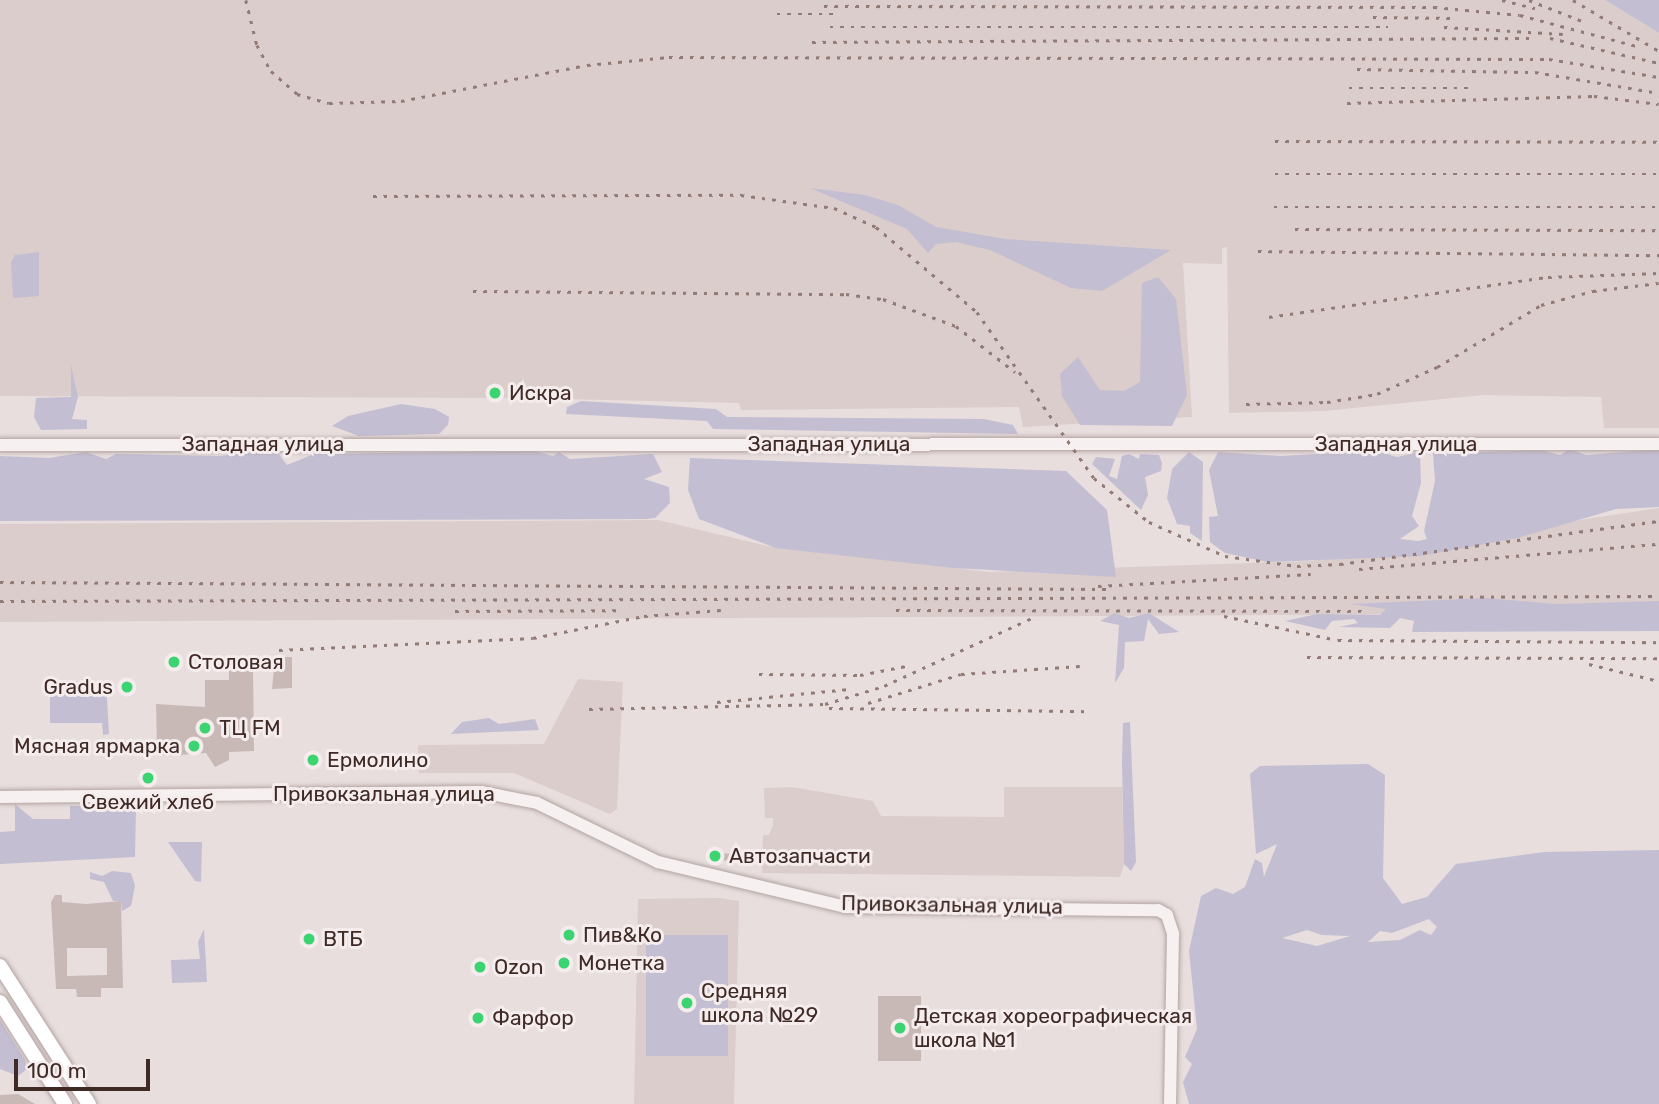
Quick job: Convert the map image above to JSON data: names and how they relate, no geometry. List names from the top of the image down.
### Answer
{
  "streets": {
    "street": ["Западная улица", "Привокзальная улица"]
  },
  "places": [
    "Искра",
    "Столовая",
    "Gradus",
    "ТЦ FM",
    "Мясная ярмарка",
    "Ермолино",
    "Свежий хлеб",
    "Автозапчасти",
    "Пив&Ко",
    "ВТБ",
    "Монетка",
    "Ozon",
    "Средняя школа №29",
    "Фарфор",
    "Детская хореографическая школа №1"
  ],
  "scale_bar": "100 m"
}
